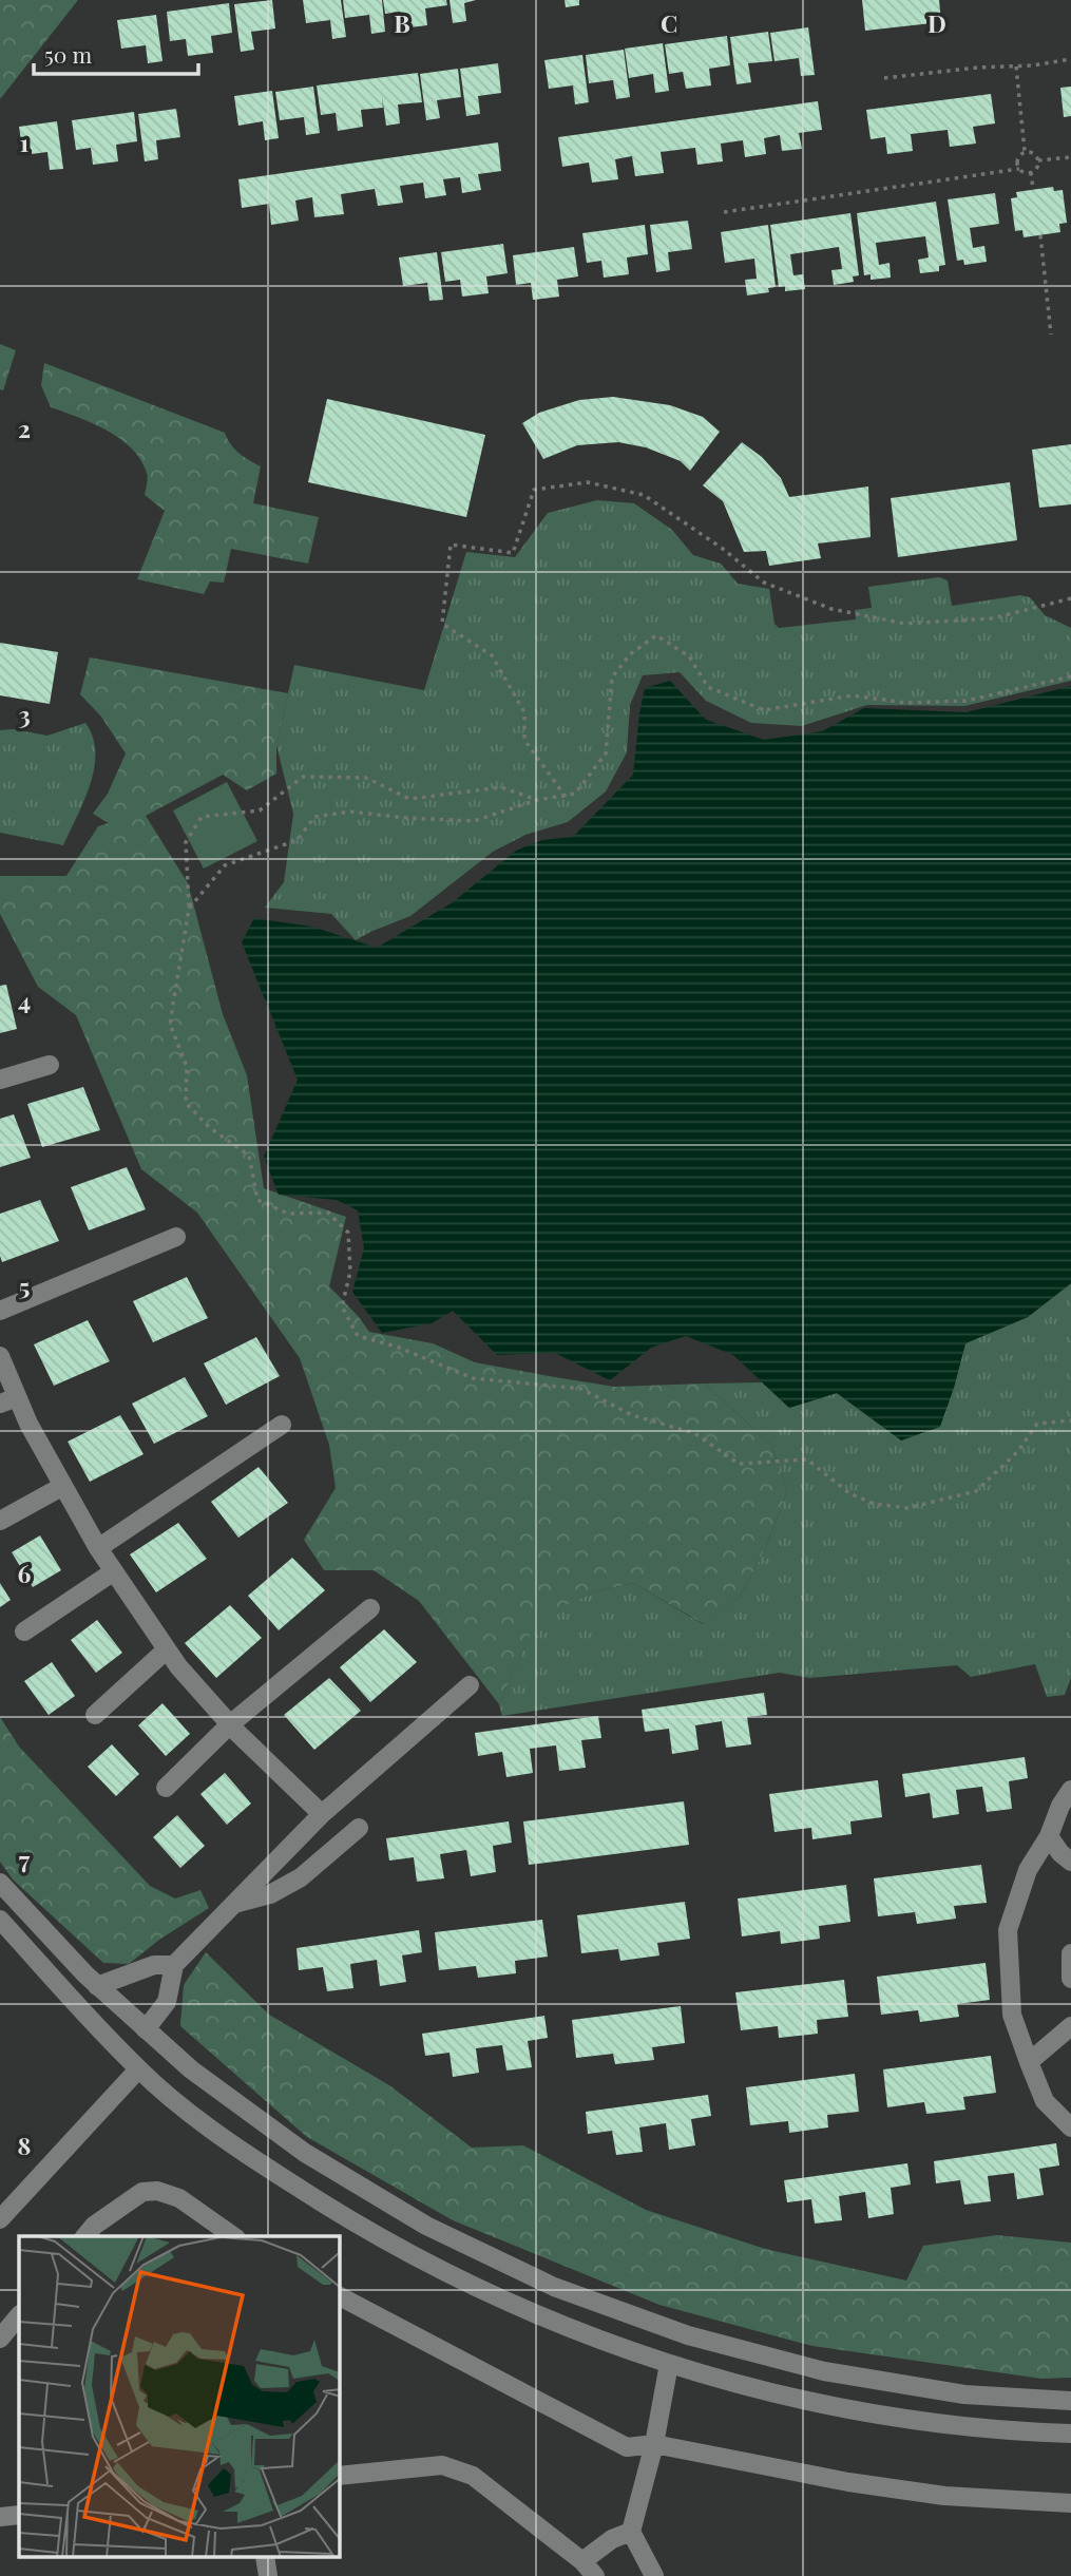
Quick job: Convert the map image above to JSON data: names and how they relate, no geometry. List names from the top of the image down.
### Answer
{
  "scale_bar": "50 m",
  "grid": {
    "columns": ["B", "C", "D"],
    "rows": [
      "1",
      "2",
      "3",
      "4",
      "5",
      "6",
      "7",
      "8"
    ]
  }
}
